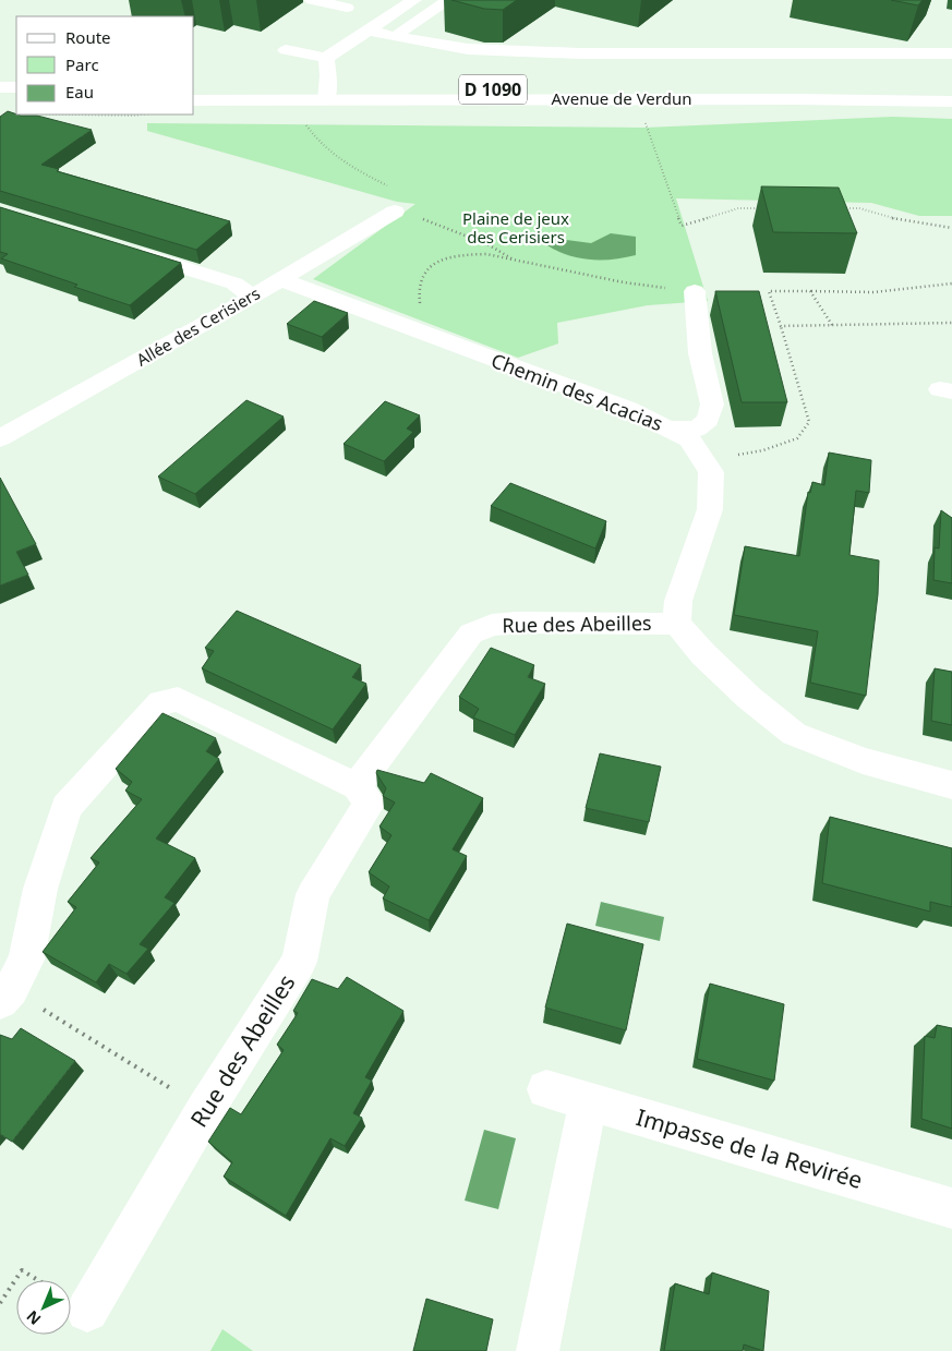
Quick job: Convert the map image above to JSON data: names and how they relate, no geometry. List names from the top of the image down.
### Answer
{
  "streets": {
    "street": [
      "D 1090",
      "Avenue de Verdun",
      "Allée des Cerisiers",
      "Chemin des Acacias",
      "Rue des Abeilles",
      "Impasse de la Revirée"
    ]
  },
  "crossings": [
    ["Allée des Cerisiers", "Chemin des Acacias"],
    ["Chemin des Acacias", "Rue des Abeilles"]
  ],
  "parks": ["Plaine de jeux des Cerisiers"],
  "legend": ["Route", "Parc", "Eau"],
  "north": "bottom left"
}
